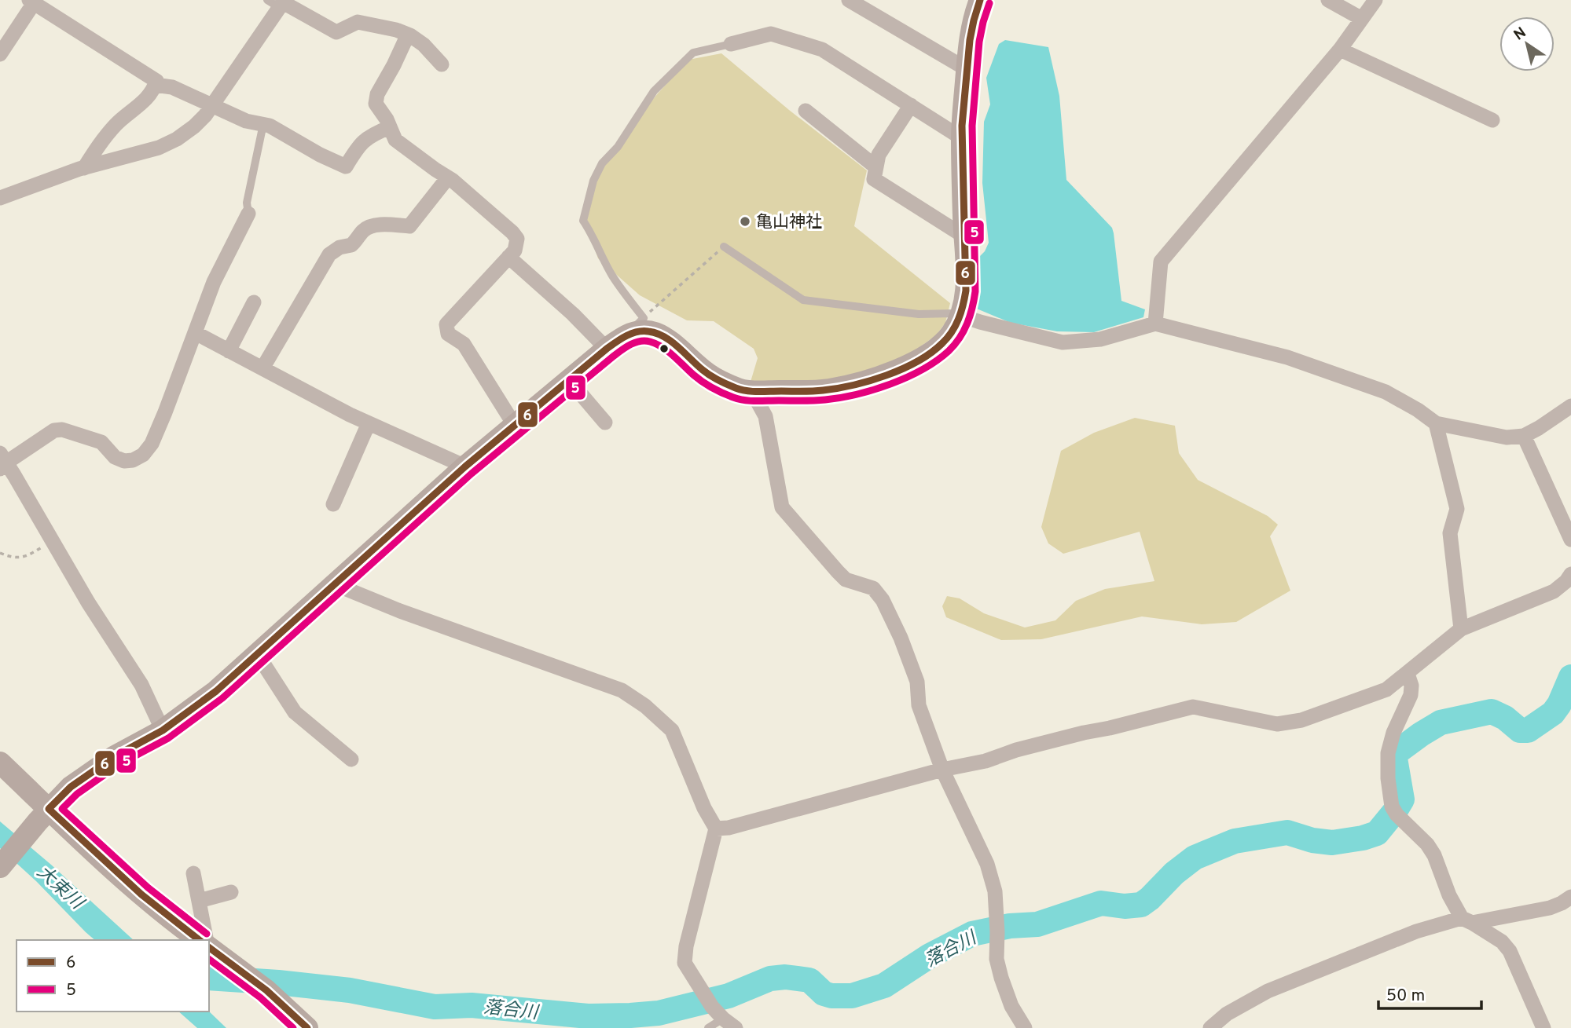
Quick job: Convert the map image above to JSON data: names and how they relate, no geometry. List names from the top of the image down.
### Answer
{
  "water": ["大束川", "落合川"],
  "places": ["亀山神社"],
  "lines": ["transit line 6", "transit line 5"],
  "legend": ["6", "5"],
  "scale_bar": "50 m",
  "north": "top left"
}
